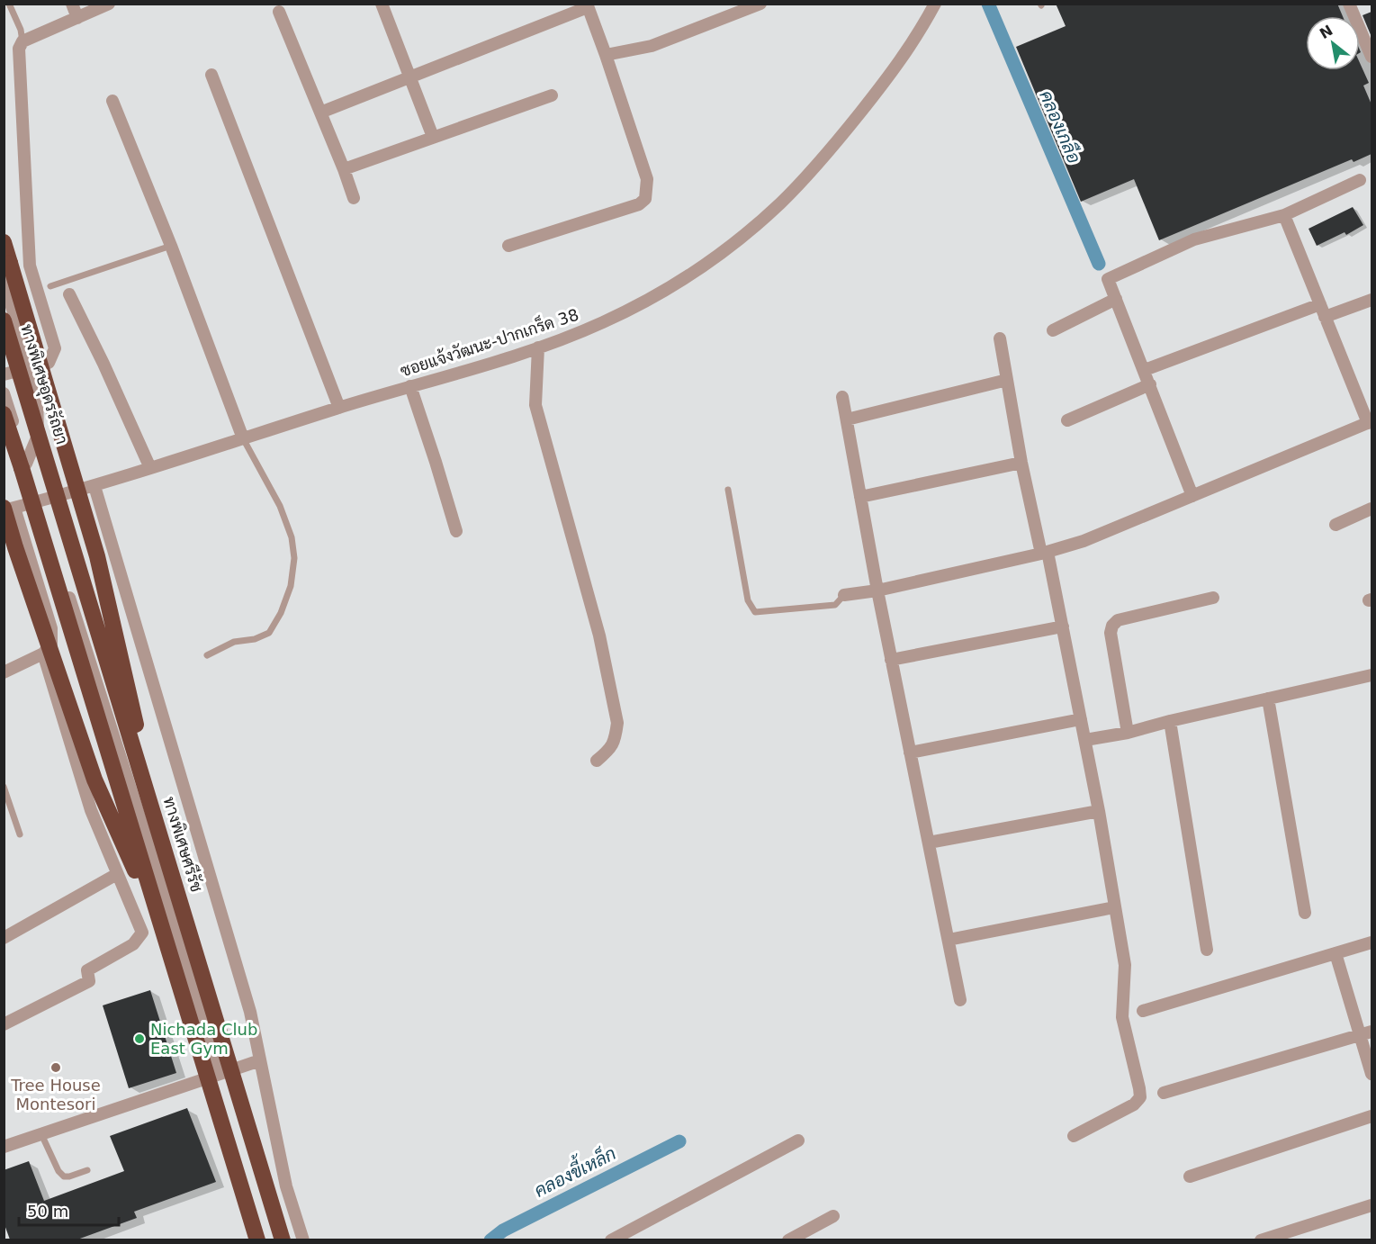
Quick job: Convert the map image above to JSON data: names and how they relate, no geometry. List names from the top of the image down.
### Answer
{
  "streets": {
    "highway": ["ทางพิเศษอุดรรัถยา", "ทางพิเศษศรีรัช"],
    "street": ["ซอยแจ้งวัฒนะ-ปากเกร็ด 38"]
  },
  "crossings": [
    ["ทางพิเศษอุดรรัถยา", "ทางพิเศษศรีรัช"]
  ],
  "water": ["คลองเกลือ", "คลองขี้เหล็ก"],
  "places": ["Nichada Club East Gym", "Tree House Montesori"],
  "scale_bar": "50 m",
  "north": "top left"
}
